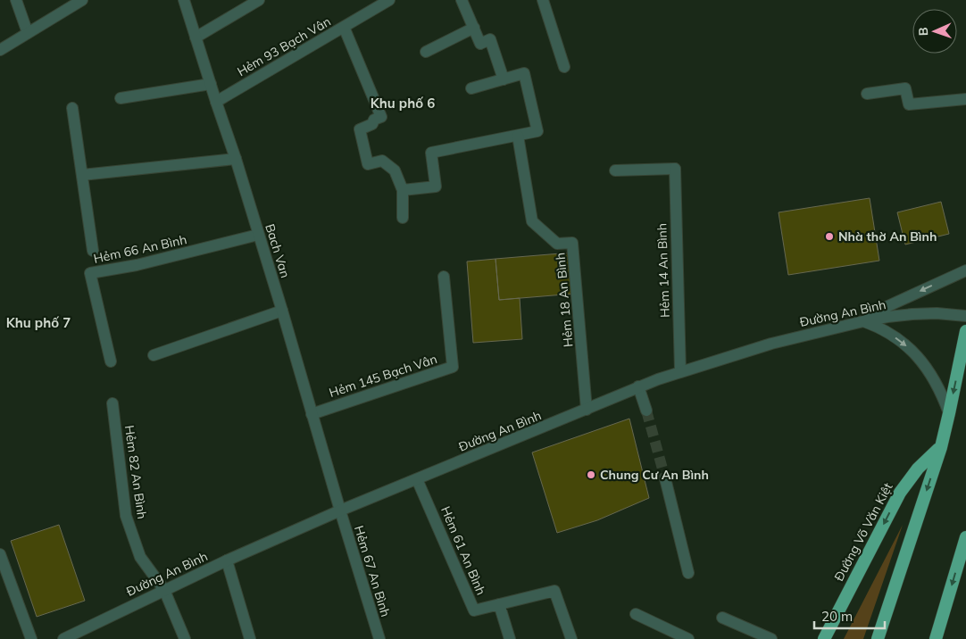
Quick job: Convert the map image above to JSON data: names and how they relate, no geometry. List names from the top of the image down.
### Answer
{
  "streets": {
    "highway": ["Đường Võ Văn Kiệt"],
    "street": [
      "Hẻm 93 Bạch Vân",
      "Hẻm 66 An Bình",
      "Bach Van",
      "Hẻm 14 An Bình",
      "Hẻm 18 An Bình",
      "Đường An Bình",
      "Hẻm 145 Bạch Vân",
      "Hẻm 82 An Bình",
      "Hẻm 61 An Bình",
      "Hẻm 67 An Bình"
    ]
  },
  "crossings": [
    ["Hẻm 93 Bạch Vân", "Bach Van"],
    ["Hẻm 66 An Bình", "Bach Van"],
    ["Bach Van", "Đường An Bình"],
    ["Bach Van", "Hẻm 145 Bạch Vân"],
    ["Bach Van", "Hẻm 67 An Bình"],
    ["Hẻm 14 An Bình", "Đường An Bình"],
    ["Hẻm 18 An Bình", "Đường An Bình"],
    ["Đường An Bình", "Hẻm 82 An Bình"],
    ["Đường An Bình", "Hẻm 61 An Bình"],
    ["Đường An Bình", "Hẻm 67 An Bình"]
  ],
  "districts": ["Khu phố 6", "Khu phố 7"],
  "places": ["Nhà thờ An Bình", "Chung Cư An Bình"],
  "scale_bar": "20 m",
  "north": "left"
}
